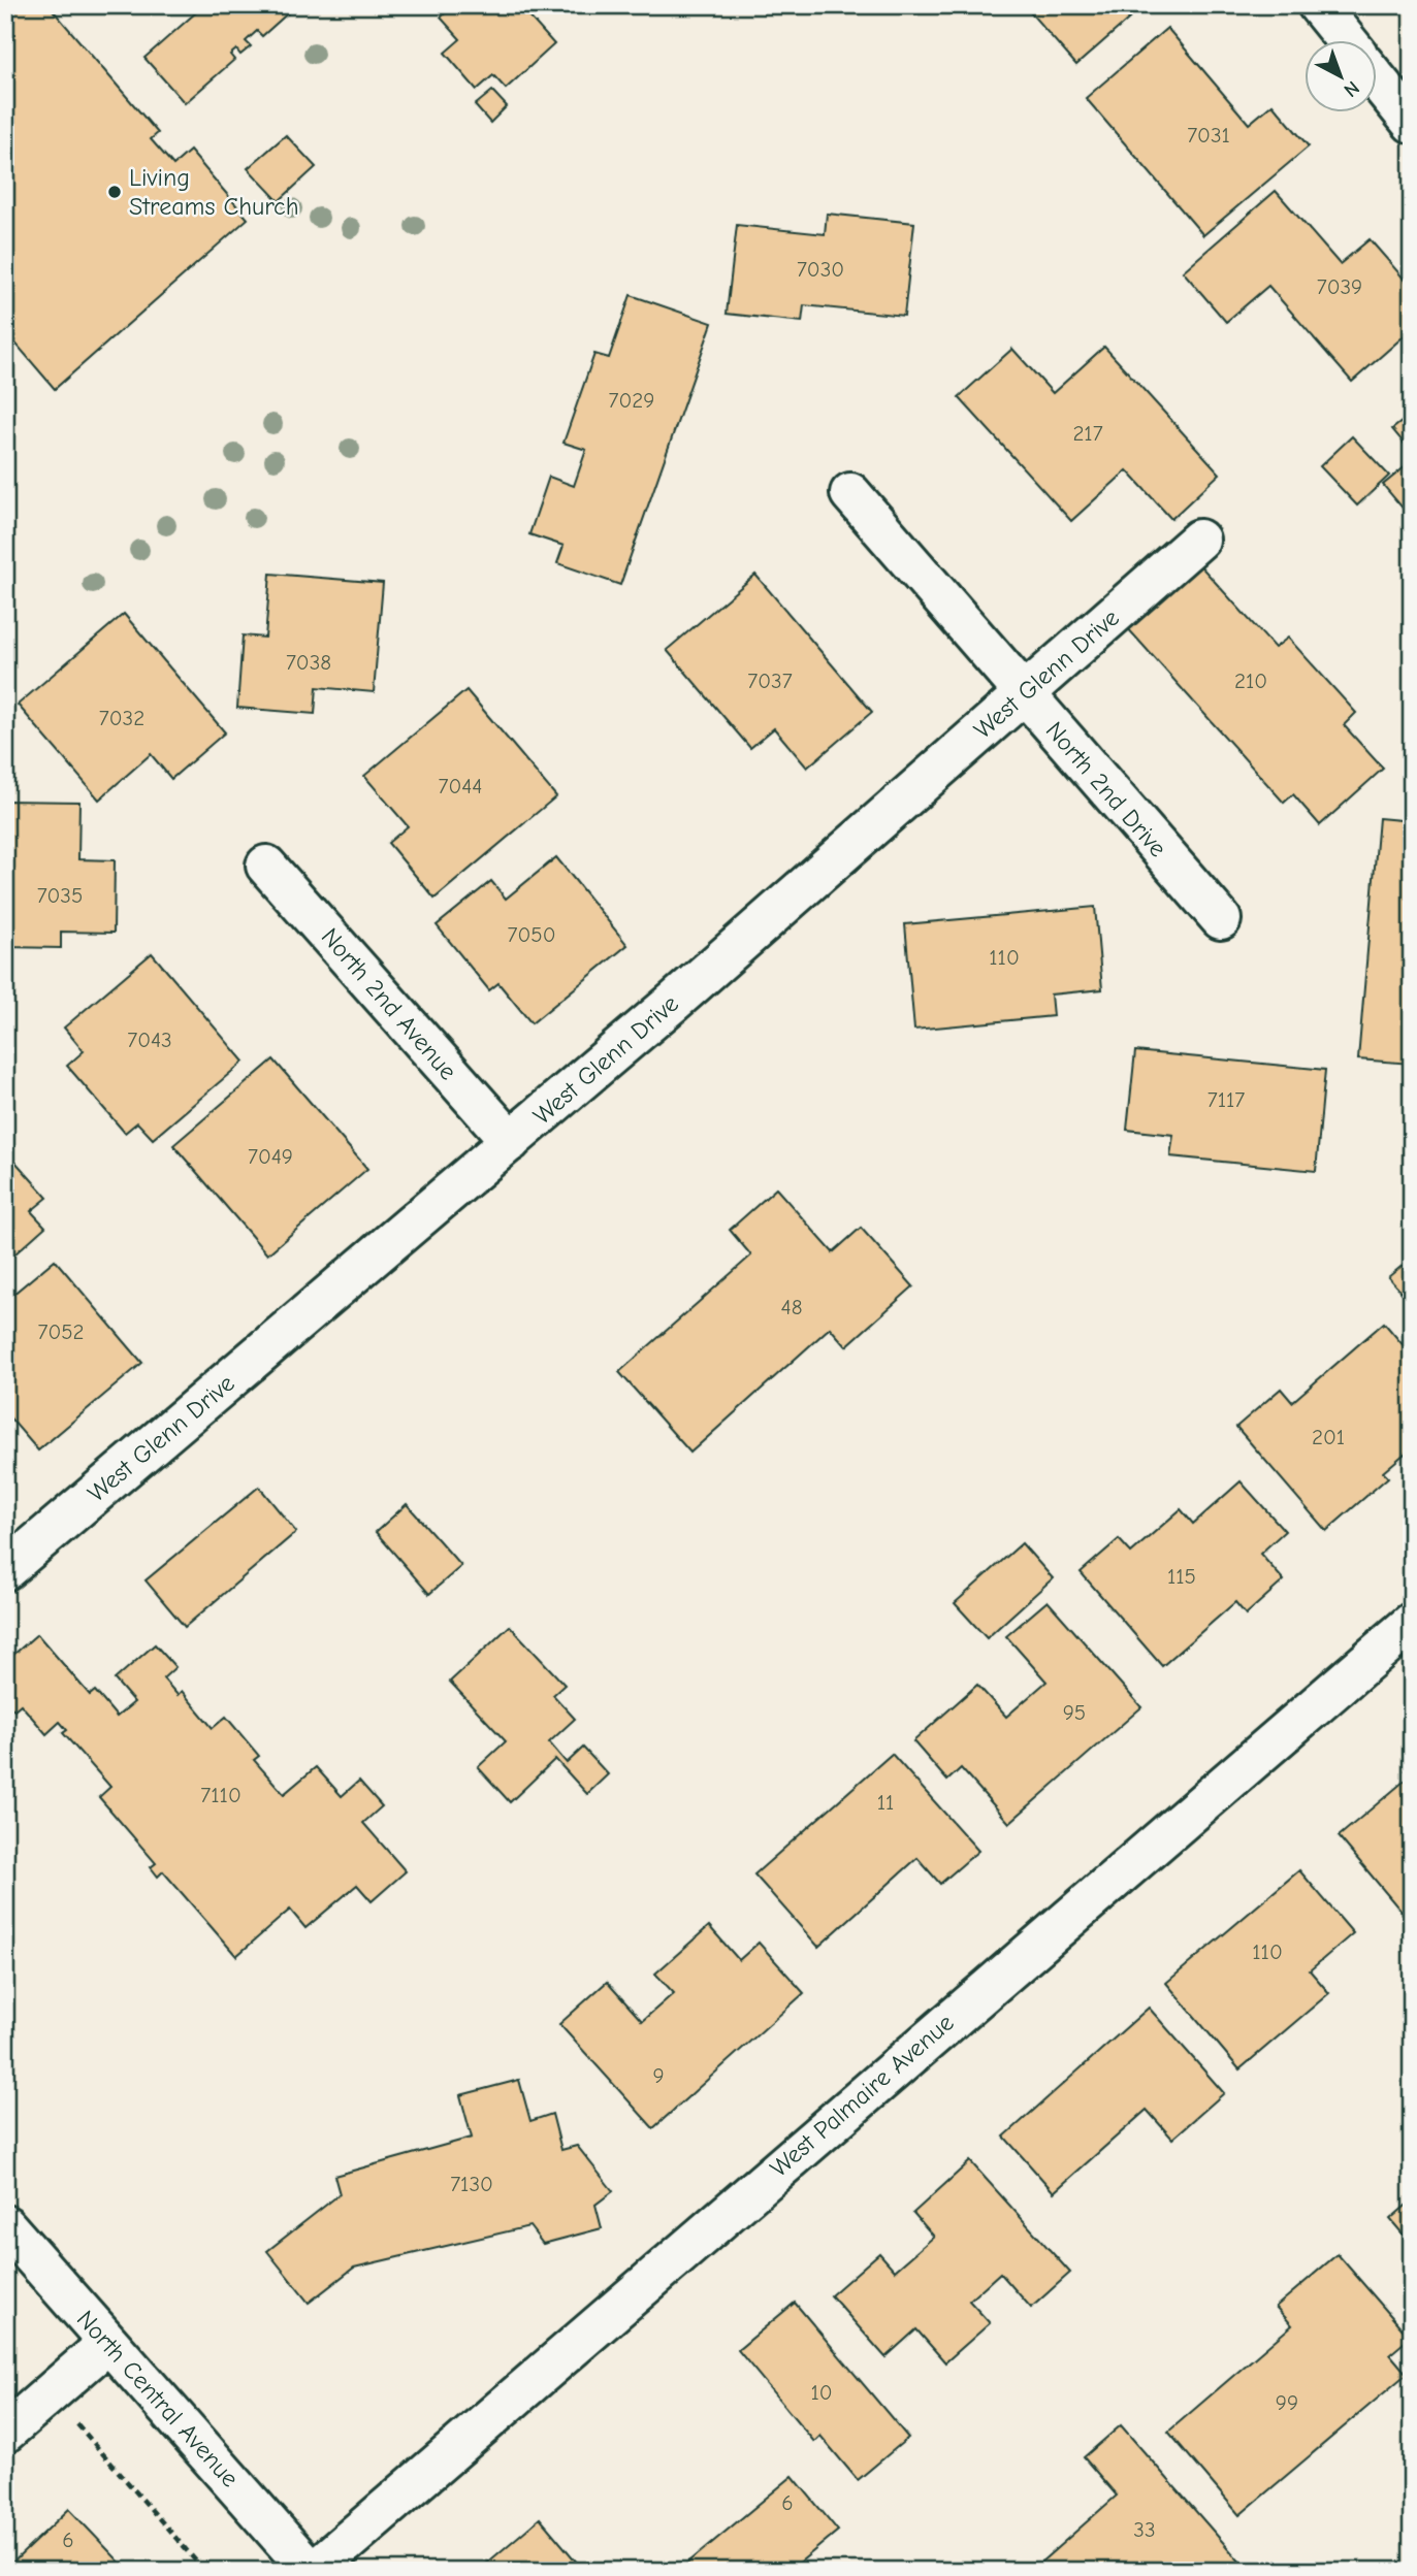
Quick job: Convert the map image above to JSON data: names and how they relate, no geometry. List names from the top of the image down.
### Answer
{
  "streets": {
    "street": [
      "West Glenn Drive",
      "North 2nd Drive",
      "North 2nd Avenue",
      "West Palmaire Avenue",
      "North Central Avenue"
    ]
  },
  "crossings": [
    ["West Glenn Drive", "North 2nd Drive"],
    ["West Glenn Drive", "North 2nd Avenue"],
    ["West Palmaire Avenue", "North Central Avenue"]
  ],
  "places": ["Living Streams Church"],
  "house_numbers": [
    "7031",
    "7030",
    "7039",
    "7029",
    "217",
    "7038",
    "7037",
    "210",
    "7032",
    "7044",
    "7035",
    "7050",
    "110",
    "7043",
    "7117",
    "7049",
    "48",
    "7052",
    "201",
    "115",
    "95",
    "7110",
    "11",
    "110",
    "9",
    "7130",
    "10",
    "99",
    "6",
    "33",
    "6"
  ],
  "north": "bottom right"
}
